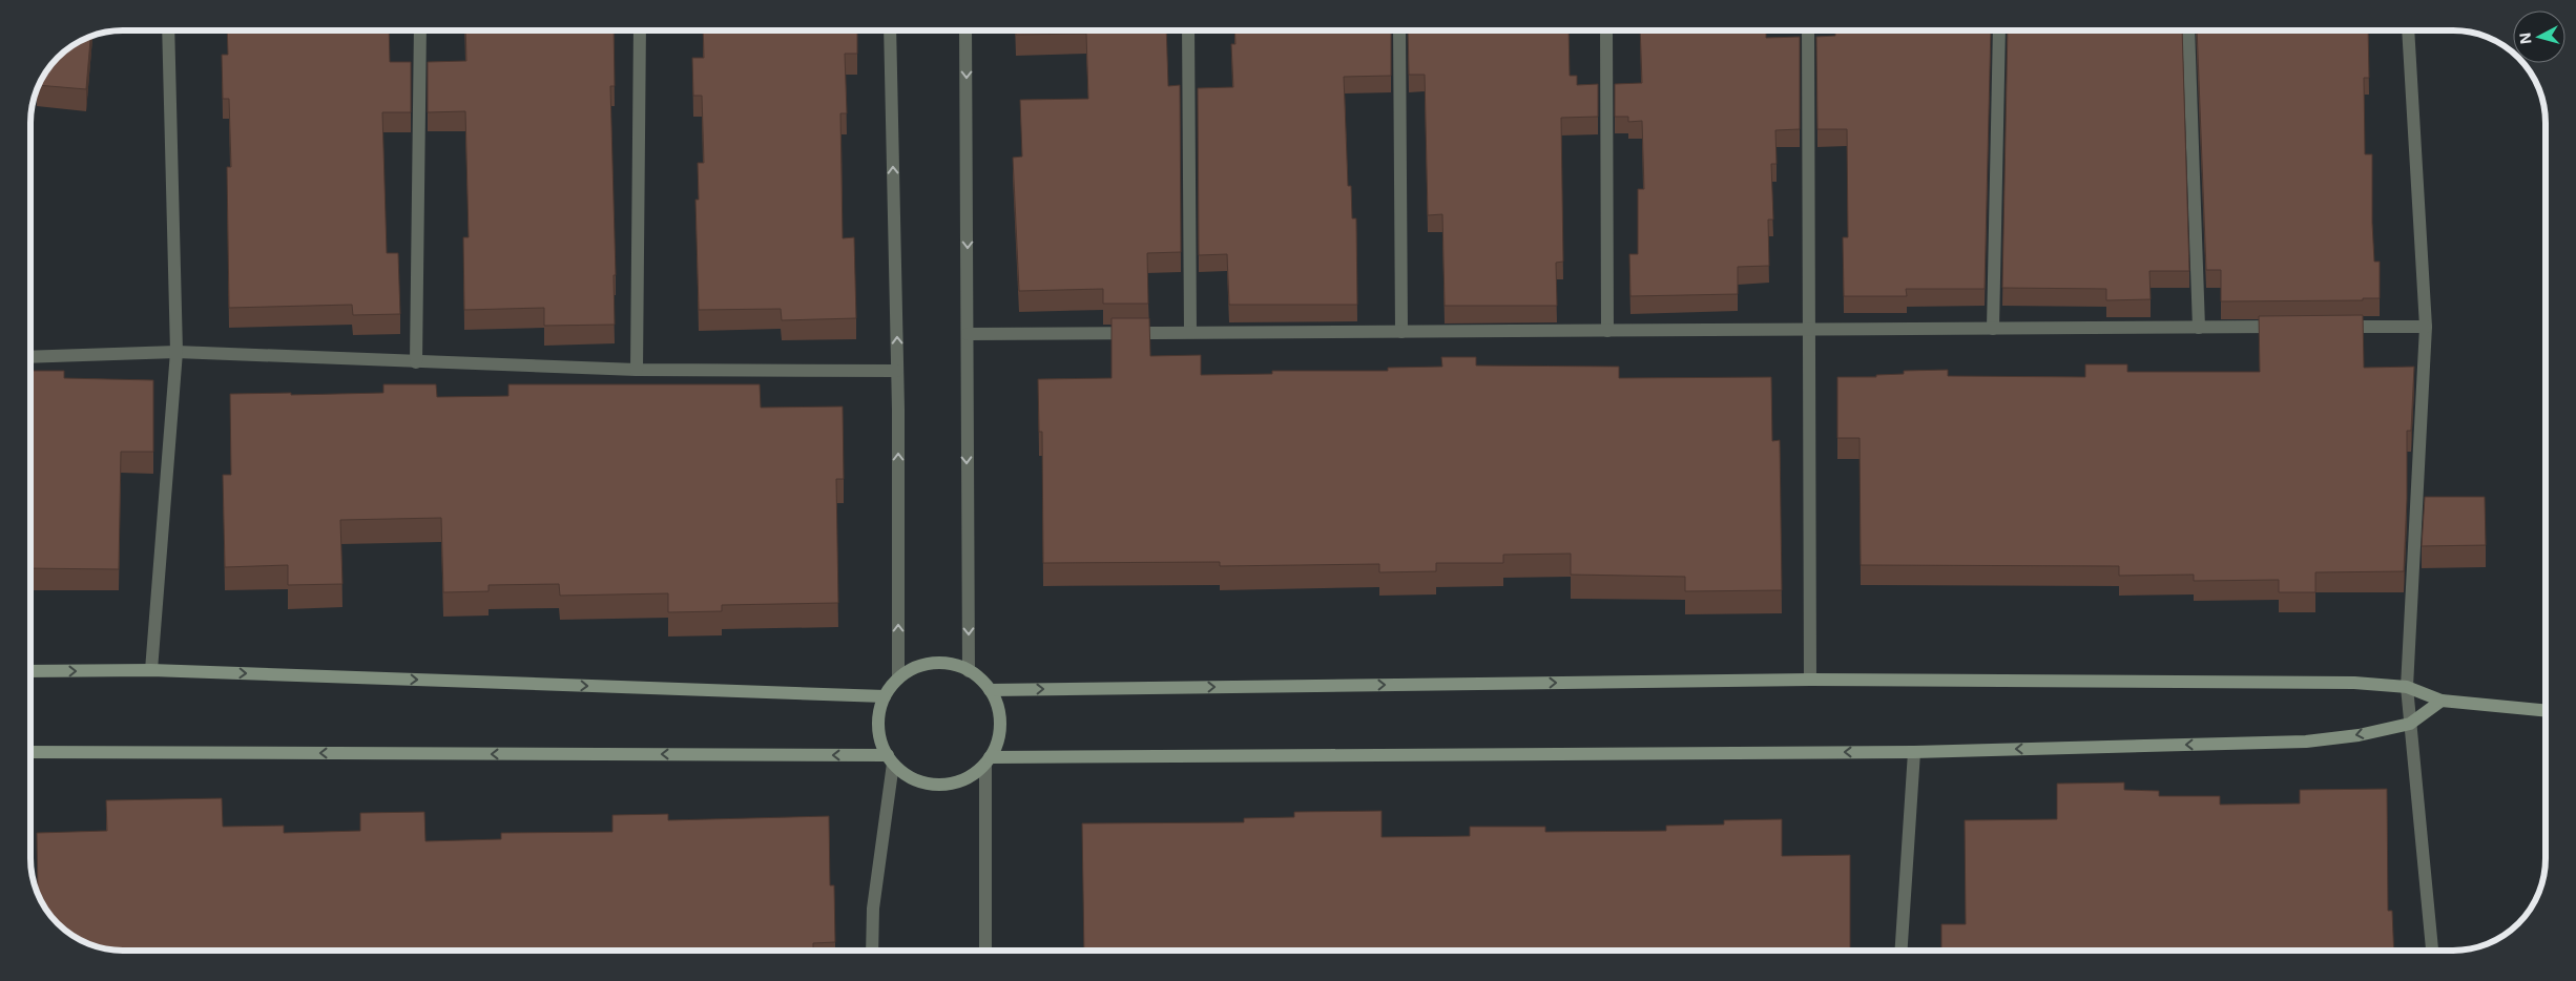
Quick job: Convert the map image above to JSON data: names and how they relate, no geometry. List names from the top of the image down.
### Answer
{
  "north": "left"
}
